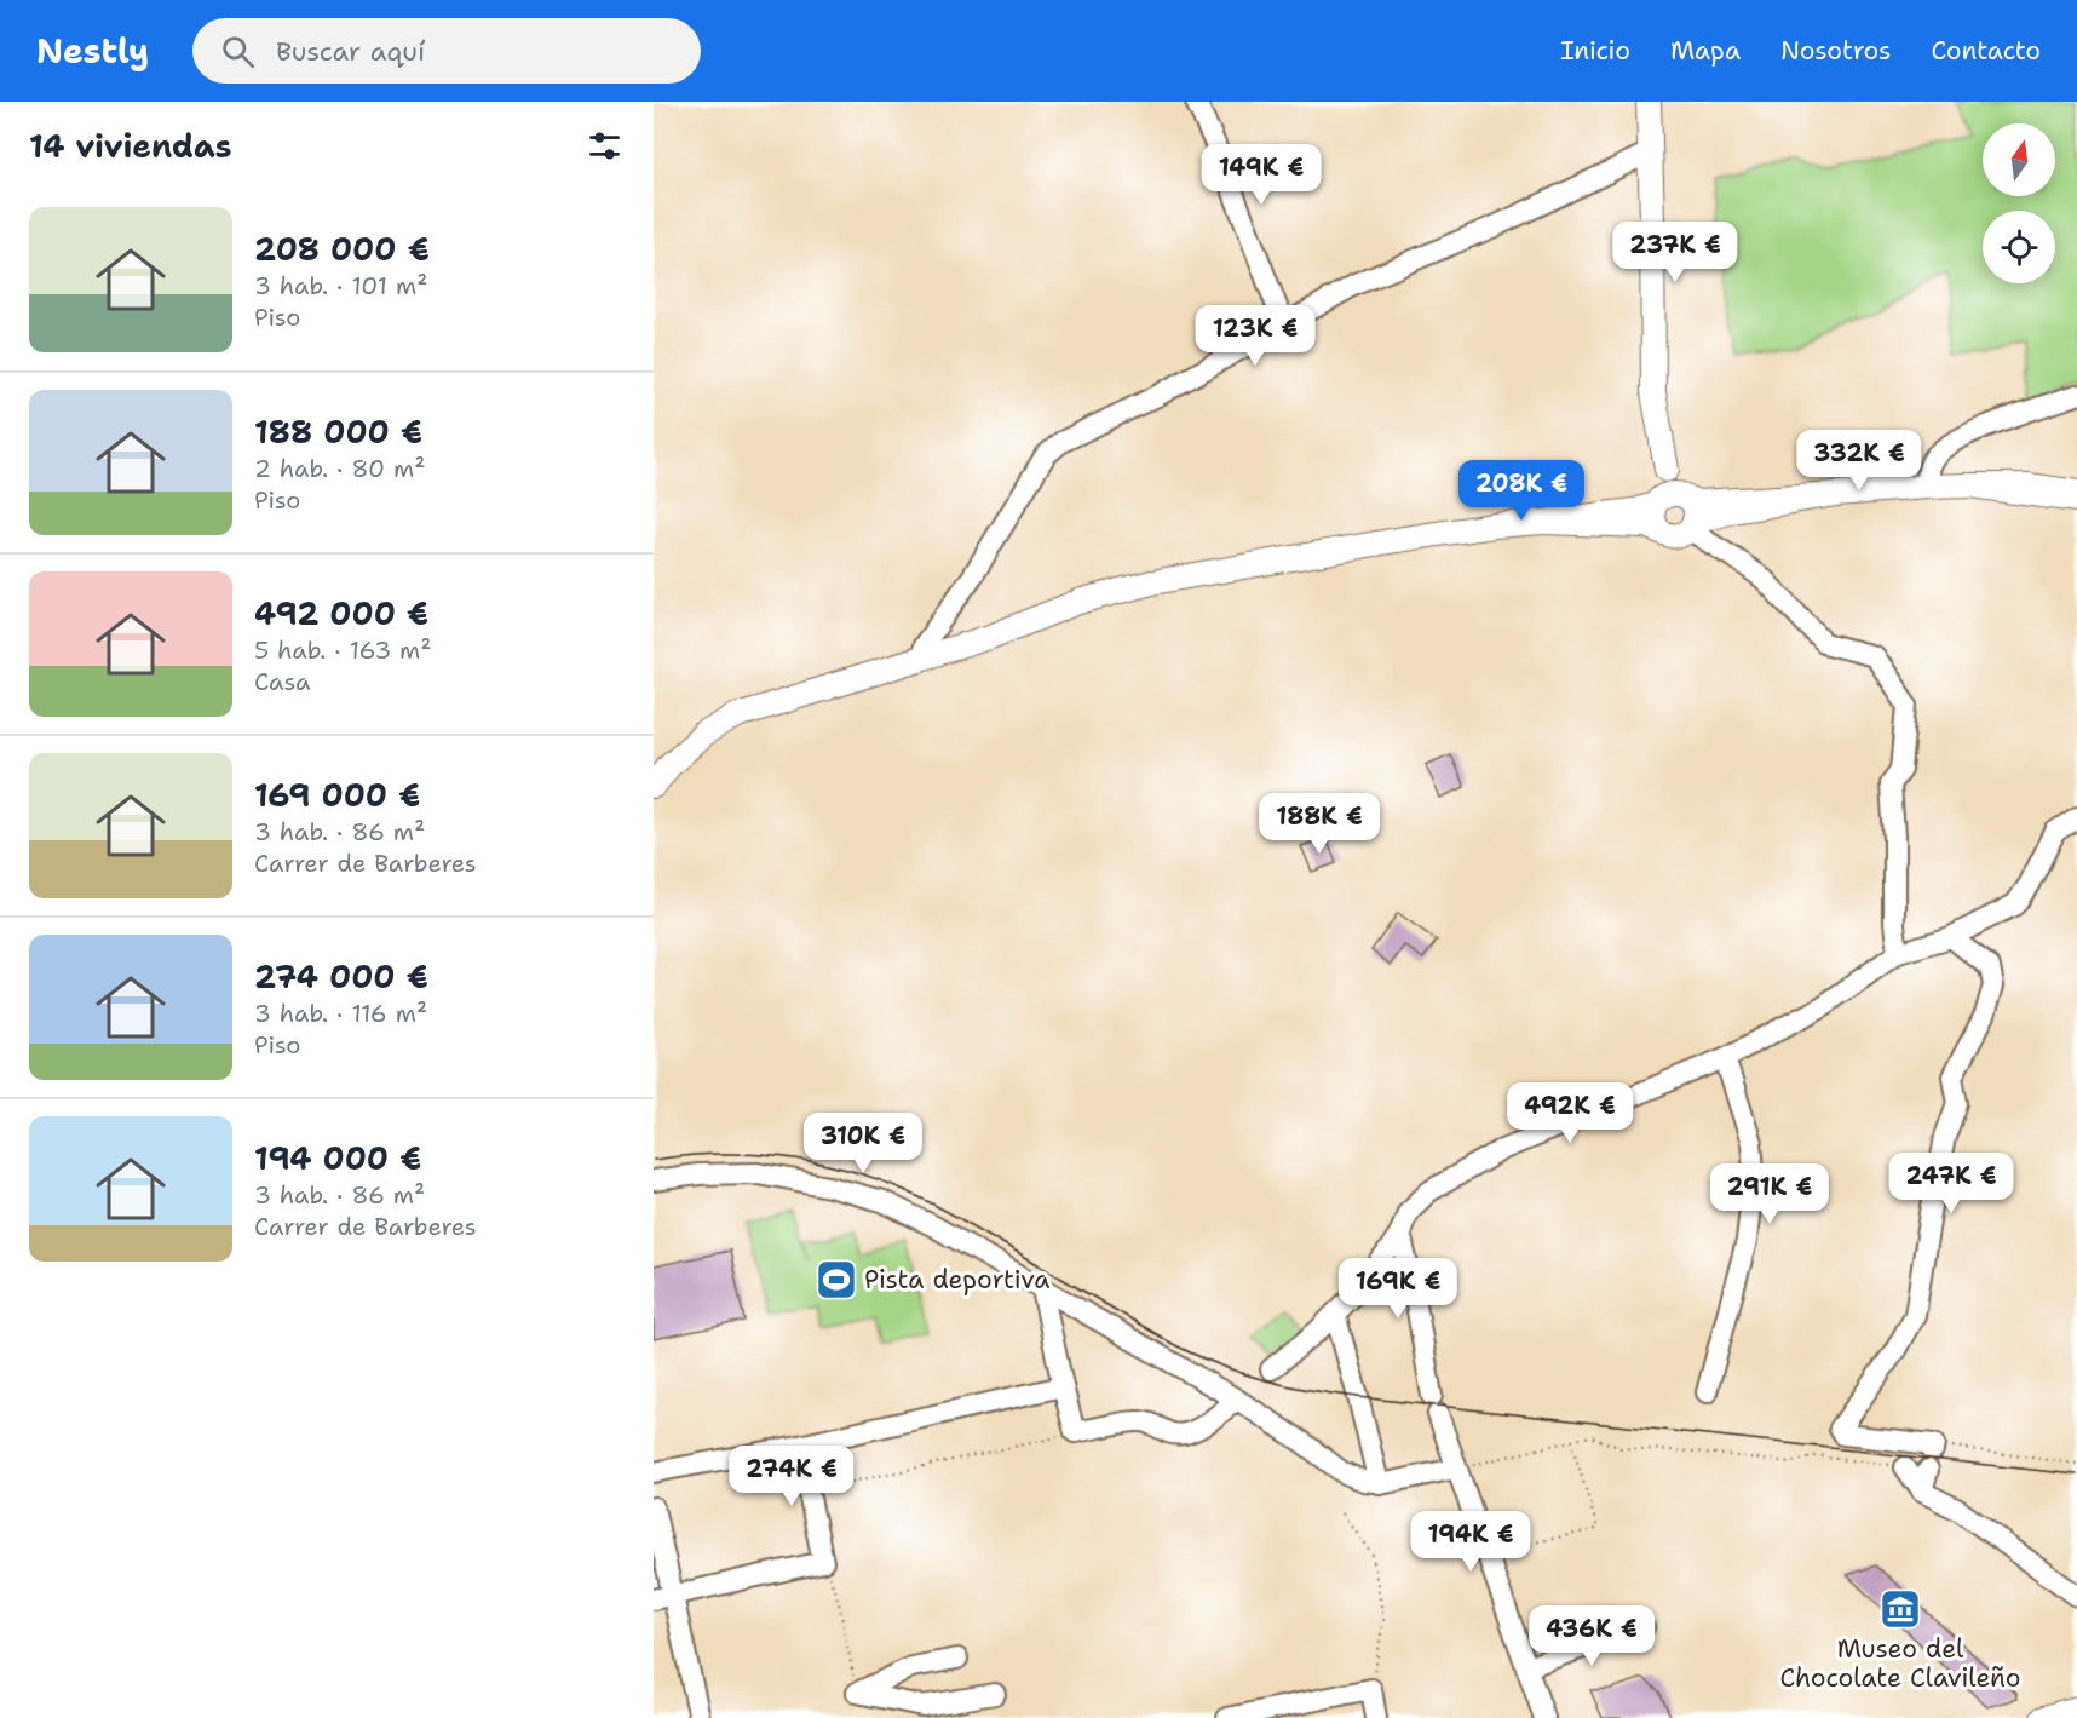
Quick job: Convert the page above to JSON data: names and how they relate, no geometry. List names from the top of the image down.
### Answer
{
  "places": {
    "sports": ["Pista deportiva"],
    "museum": ["Museo del Chocolate Clavileño"]
  },
  "north": "top",
  "page": {
    "header": "Nestly",
    "search": "Buscar aquí",
    "nav": [
      "Inicio",
      "Mapa",
      "Nosotros",
      "Contacto"
    ],
    "heading": "14 viviendas",
    "price": [
      "149K €",
      "237K €",
      "123K €",
      "332K €",
      "208K €",
      "188K €",
      "492K €",
      "310K €",
      "247K €",
      "291K €",
      "169K €",
      "274K €",
      "194K €",
      "436K €"
    ],
    "list": [
      {
        "name": "208 000 €",
        "note": "3 hab. · 101 m² · Piso"
      },
      {
        "name": "188 000 €",
        "note": "2 hab. · 80 m² · Piso"
      },
      {
        "name": "492 000 €",
        "note": "5 hab. · 163 m² · Casa"
      },
      {
        "name": "169 000 €",
        "note": "3 hab. · 86 m² · Carrer de Barberes"
      },
      {
        "name": "274 000 €",
        "note": "3 hab. · 116 m² · Piso"
      },
      {
        "name": "194 000 €",
        "note": "3 hab. · 86 m² · Carrer de Barberes"
      }
    ]
  }
}
